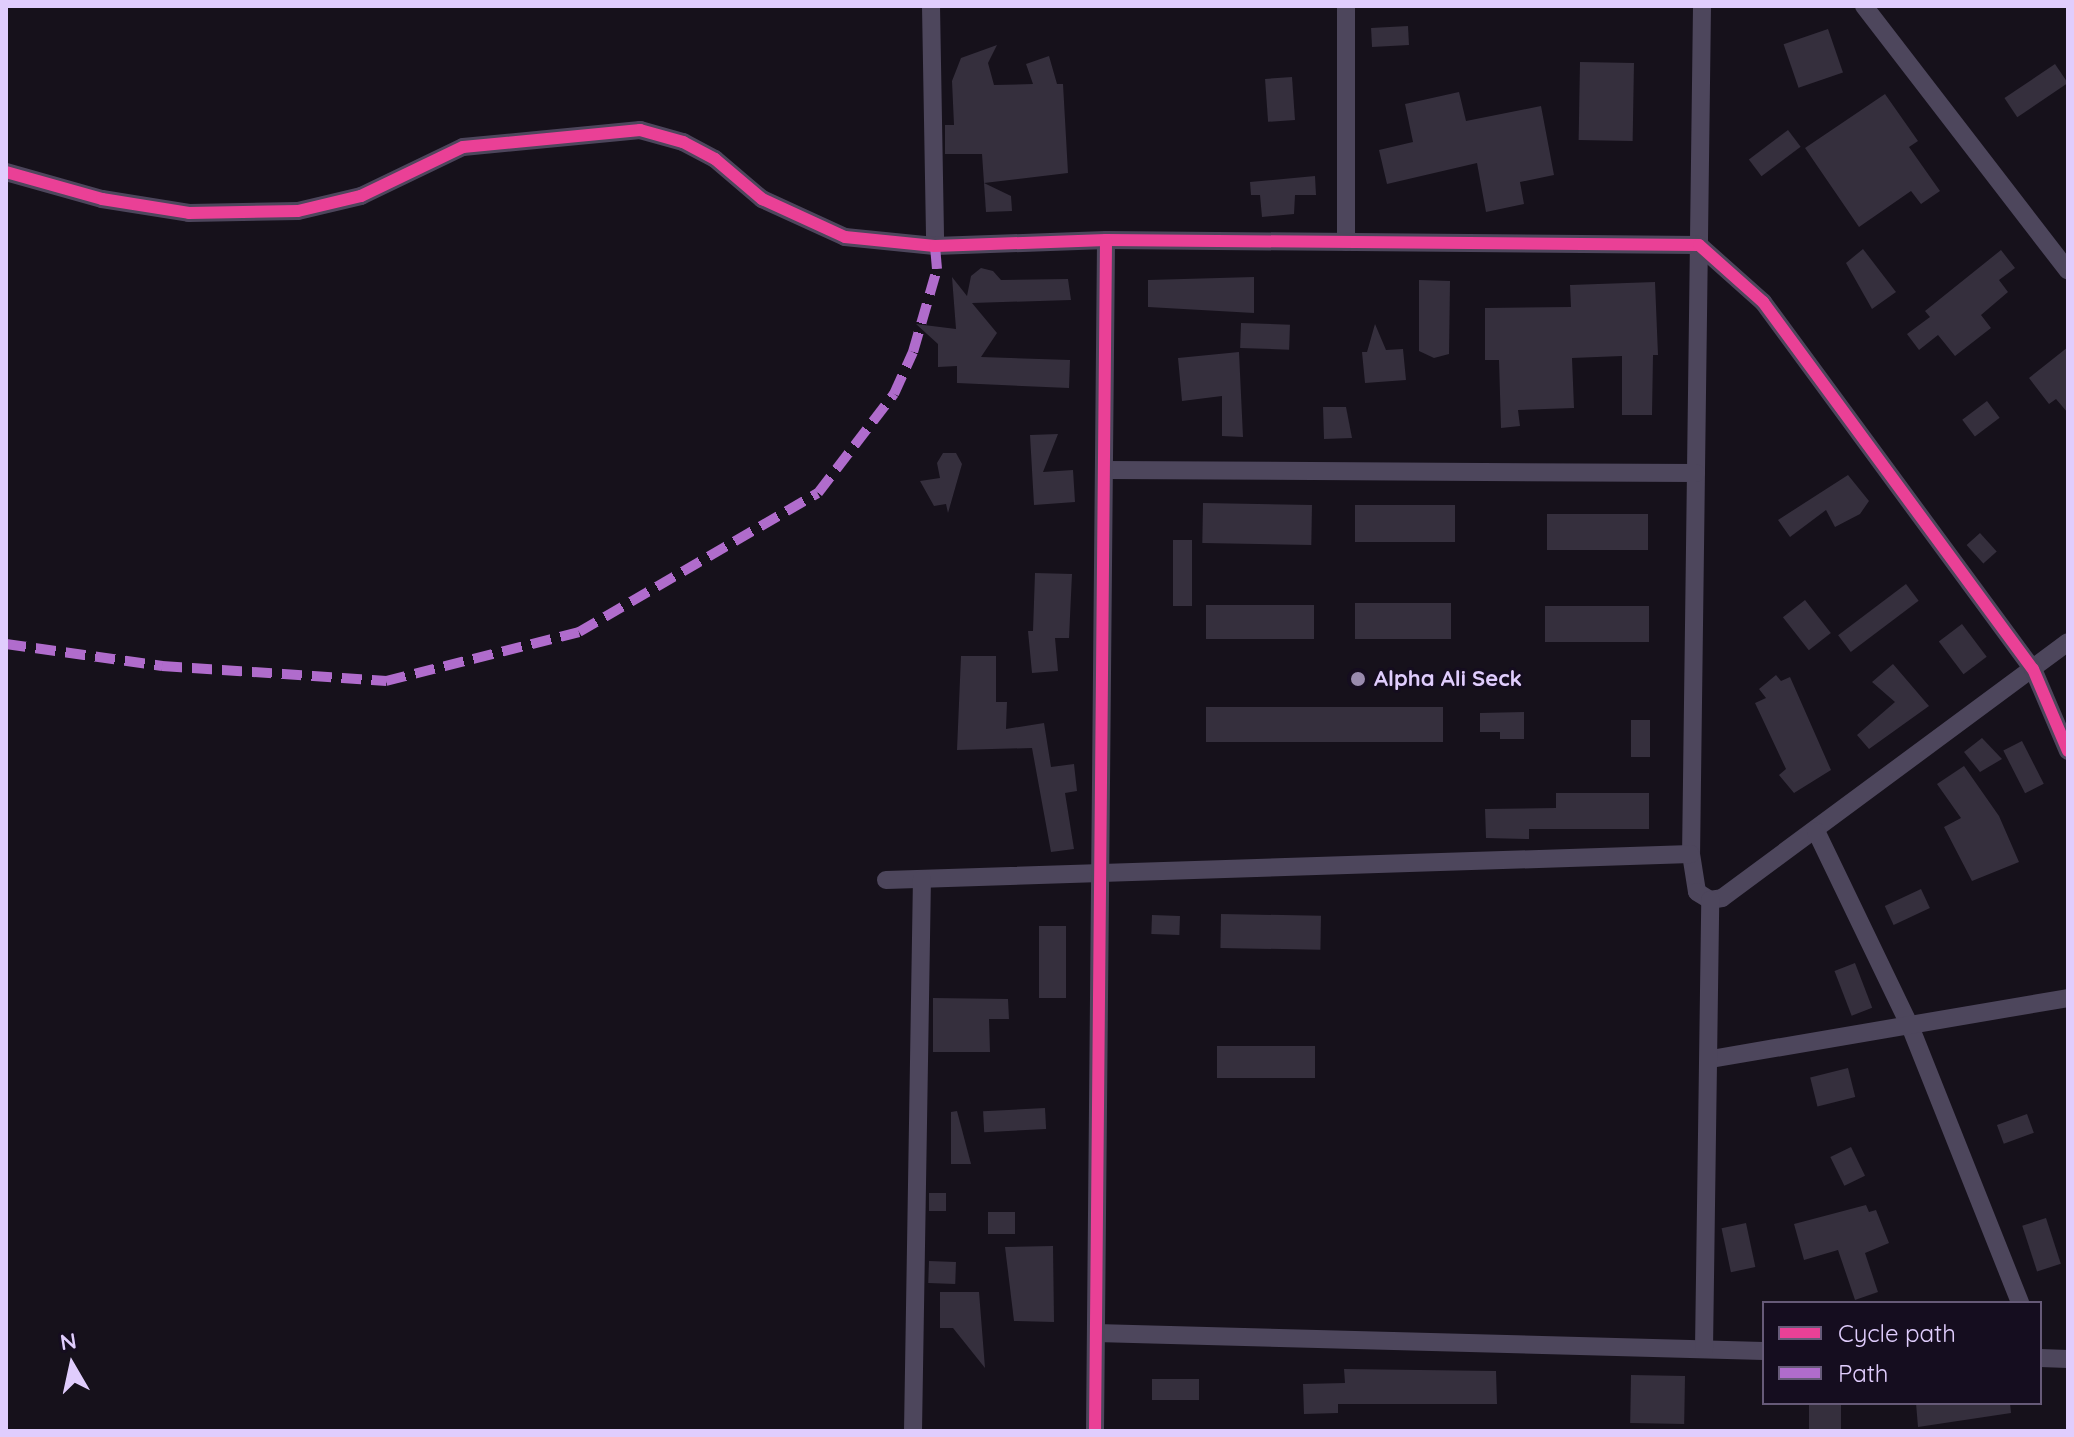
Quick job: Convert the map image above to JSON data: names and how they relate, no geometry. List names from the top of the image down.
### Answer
{
  "places": ["Alpha Ali Seck"],
  "legend": ["Cycle path", "Path"],
  "north": "top"
}
